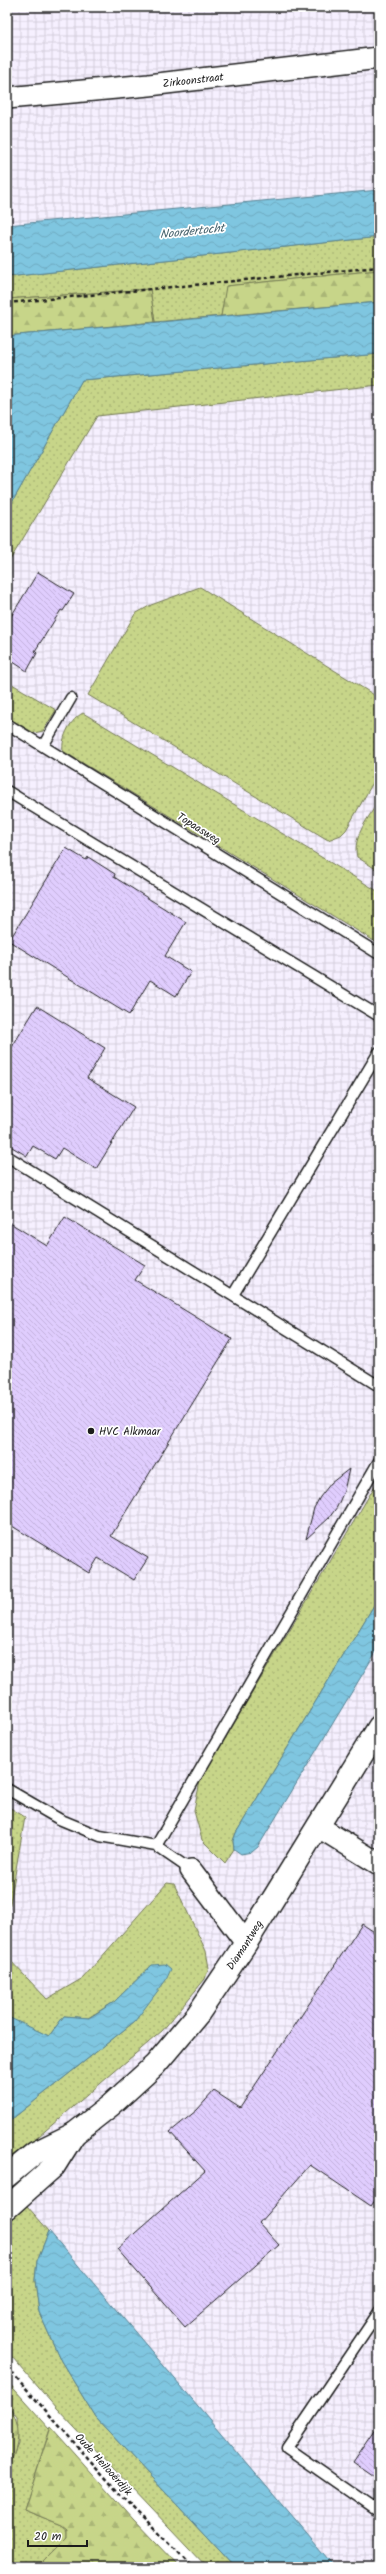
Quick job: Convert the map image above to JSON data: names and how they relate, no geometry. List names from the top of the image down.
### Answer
{
  "streets": {
    "street": ["Zirkoonstraat", "Diamantweg"],
    "lane": ["Topaasweg"],
    "path": ["Oude Heilooërdijk"]
  },
  "water": ["Noordertocht"],
  "places": ["HVC Alkmaar"],
  "scale_bar": "20 m"
}
